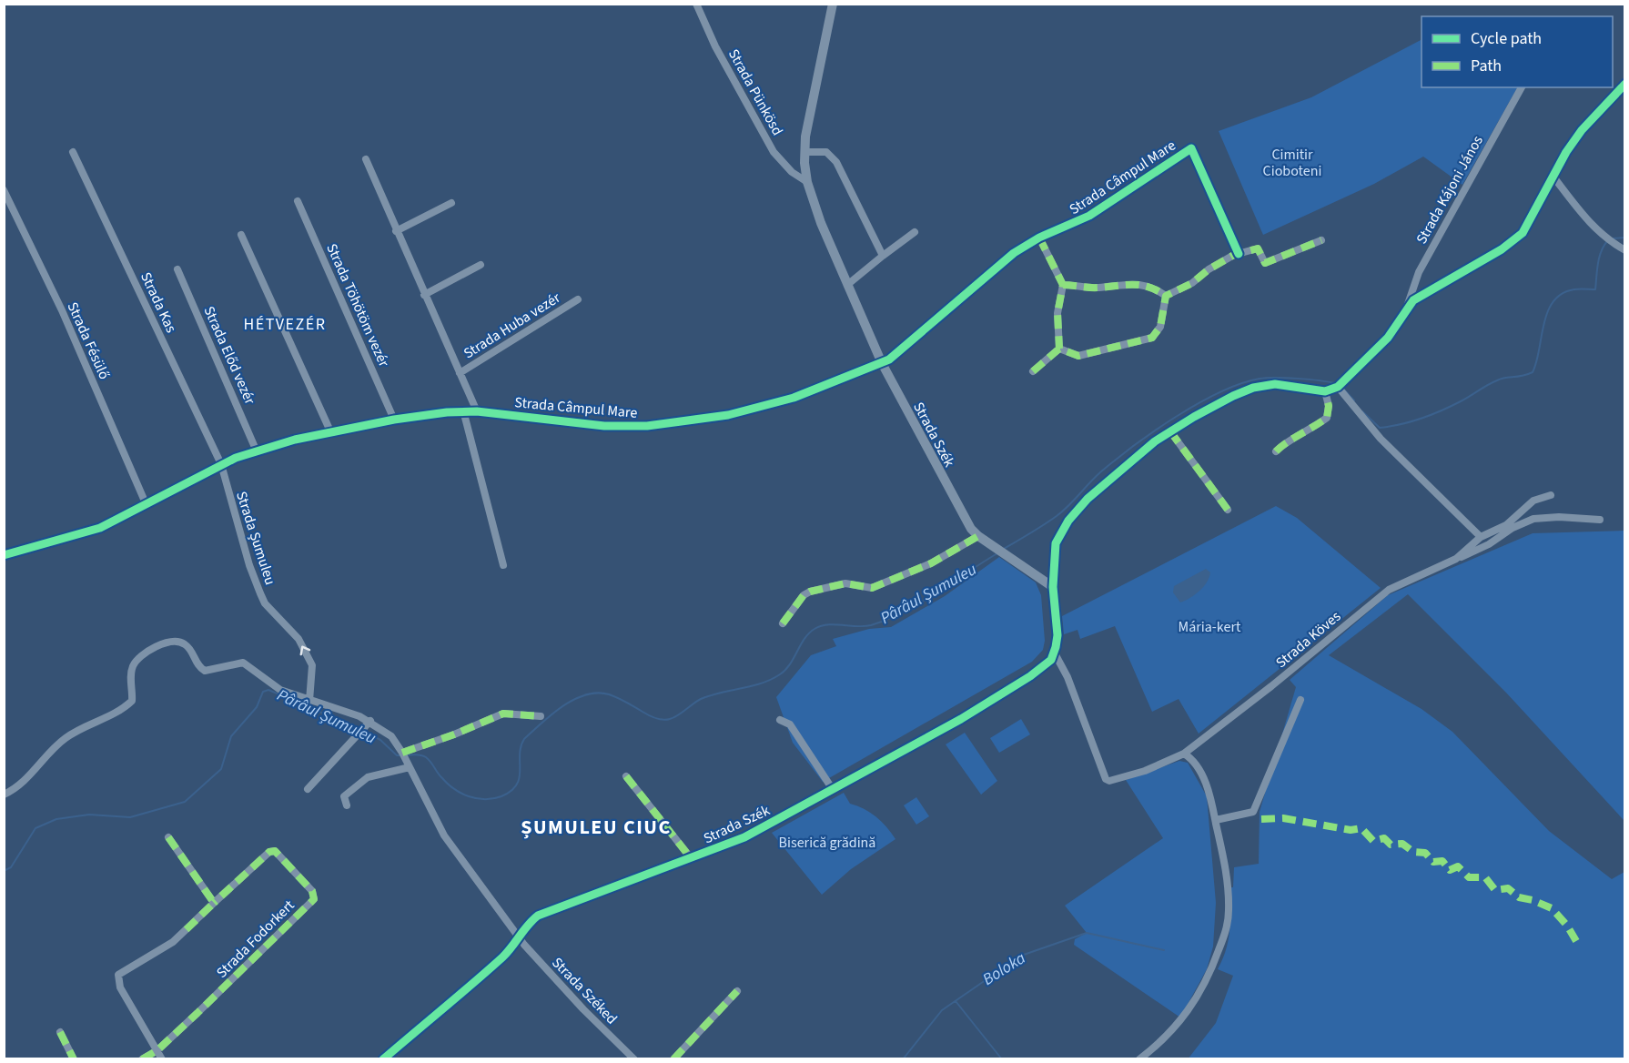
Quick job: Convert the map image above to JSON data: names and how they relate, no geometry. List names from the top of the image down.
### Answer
{
  "streets": {
    "street": [
      "Strada Pünkösd",
      "Strada Câmpul Mare",
      "Strada Kájoni János",
      "Strada Kas",
      "Strada Töhötöm vezér",
      "Strada Huba vezér",
      "Strada Fésülő",
      "Strada Előd vezér",
      "Strada Szék",
      "Strada Șumuleu",
      "Strada Köves",
      "Strada Fodorkert",
      "Strada Széked"
    ]
  },
  "crossings": [
    ["Strada Pünkösd", "Strada Szék"],
    ["Strada Câmpul Mare", "Strada Kas"],
    ["Strada Câmpul Mare", "Strada Töhötöm vezér"],
    ["Strada Câmpul Mare", "Strada Huba vezér"],
    ["Strada Câmpul Mare", "Strada Fésülő"],
    ["Strada Câmpul Mare", "Strada Előd vezér"],
    ["Strada Câmpul Mare", "Strada Szék"],
    ["Strada Câmpul Mare", "Strada Șumuleu"],
    ["Strada Kájoni János", "Strada Szék"],
    ["Strada Kas", "Strada Șumuleu"],
    ["Strada Szék", "Strada Köves"],
    ["Strada Szék", "Strada Széked"]
  ],
  "one_way": ["Strada Șumuleu"],
  "districts": ["HÉTVEZÉR", "ȘUMULEU CIUC"],
  "water": ["Pârâul Șumuleu", "Boloka"],
  "parks": ["Cimitir Cioboteni", "Mária-kert", "Biserică grădină"],
  "legend": ["Cycle path", "Path"]
}
